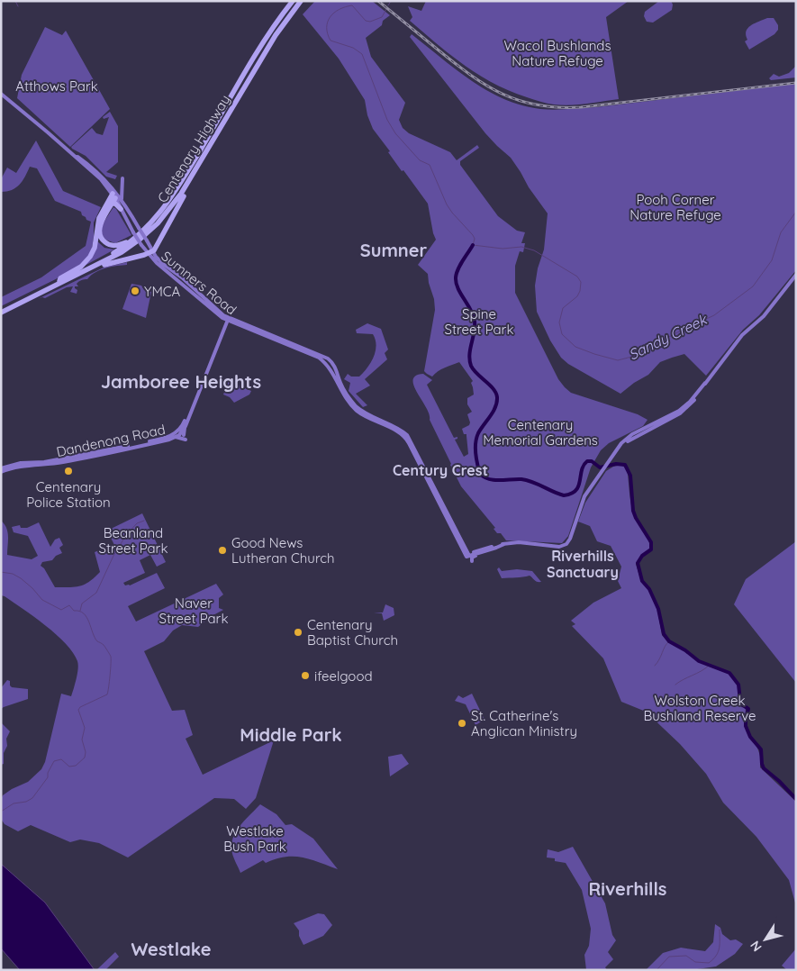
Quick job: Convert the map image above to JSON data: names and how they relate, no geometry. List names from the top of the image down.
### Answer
{
  "streets": {
    "highway": ["Centenary Highway"],
    "main road": ["Sumners Road", "Dandenong Road"]
  },
  "crossings": [
    ["Sumners Road", "Dandenong Road"]
  ],
  "districts": [
    "Sumner",
    "Jamboree Heights",
    "Century Crest",
    "Riverhills Sanctuary",
    "Middle Park",
    "Riverhills",
    "Westlake"
  ],
  "water": ["Sandy Creek"],
  "parks": [
    "Wacol Bushlands Nature Refuge",
    "Atthows Park",
    "Pooh Corner Nature Refuge",
    "Spine Street Park",
    "Centenary Memorial Gardens",
    "Beanland Street Park",
    "Naver Street Park",
    "Wolston Creek Bushland Reserve",
    "Westlake Bush Park"
  ],
  "places": [
    "YMCA",
    "Centenary Police Station",
    "Good News Lutheran Church",
    "Centenary Baptist Church",
    "ifeelgood",
    "St. Catherine's Anglican Ministry"
  ],
  "north": "bottom left"
}
